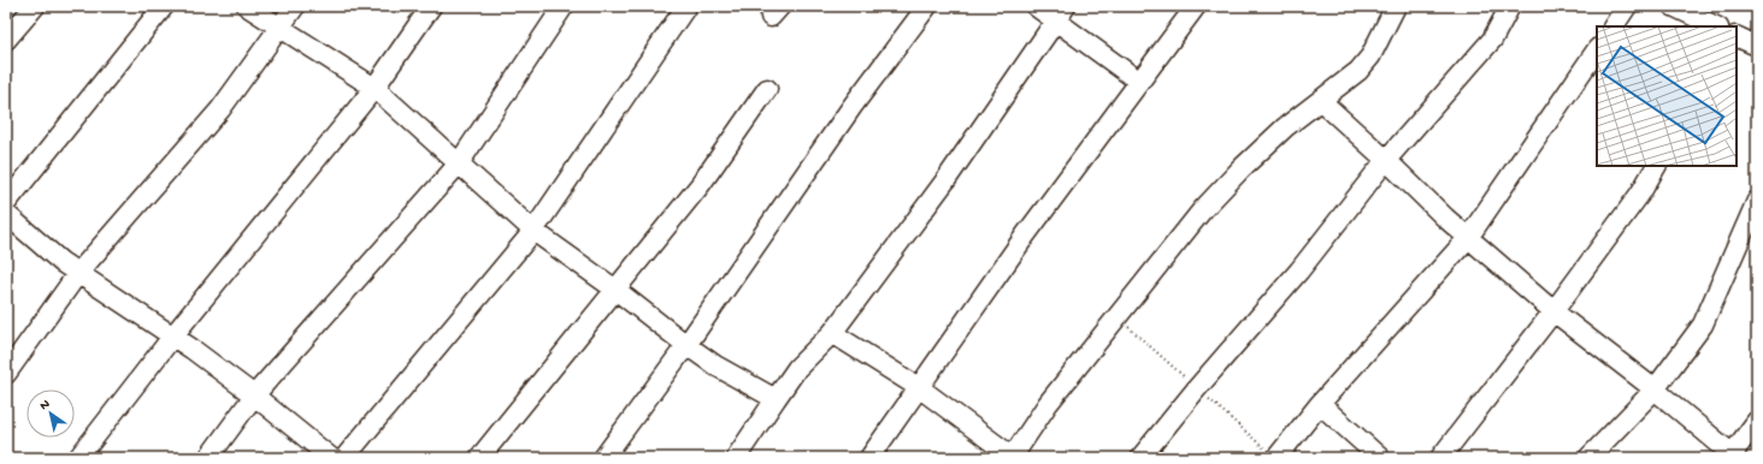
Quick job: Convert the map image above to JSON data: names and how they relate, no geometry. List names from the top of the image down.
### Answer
{
  "north": "top left"
}
